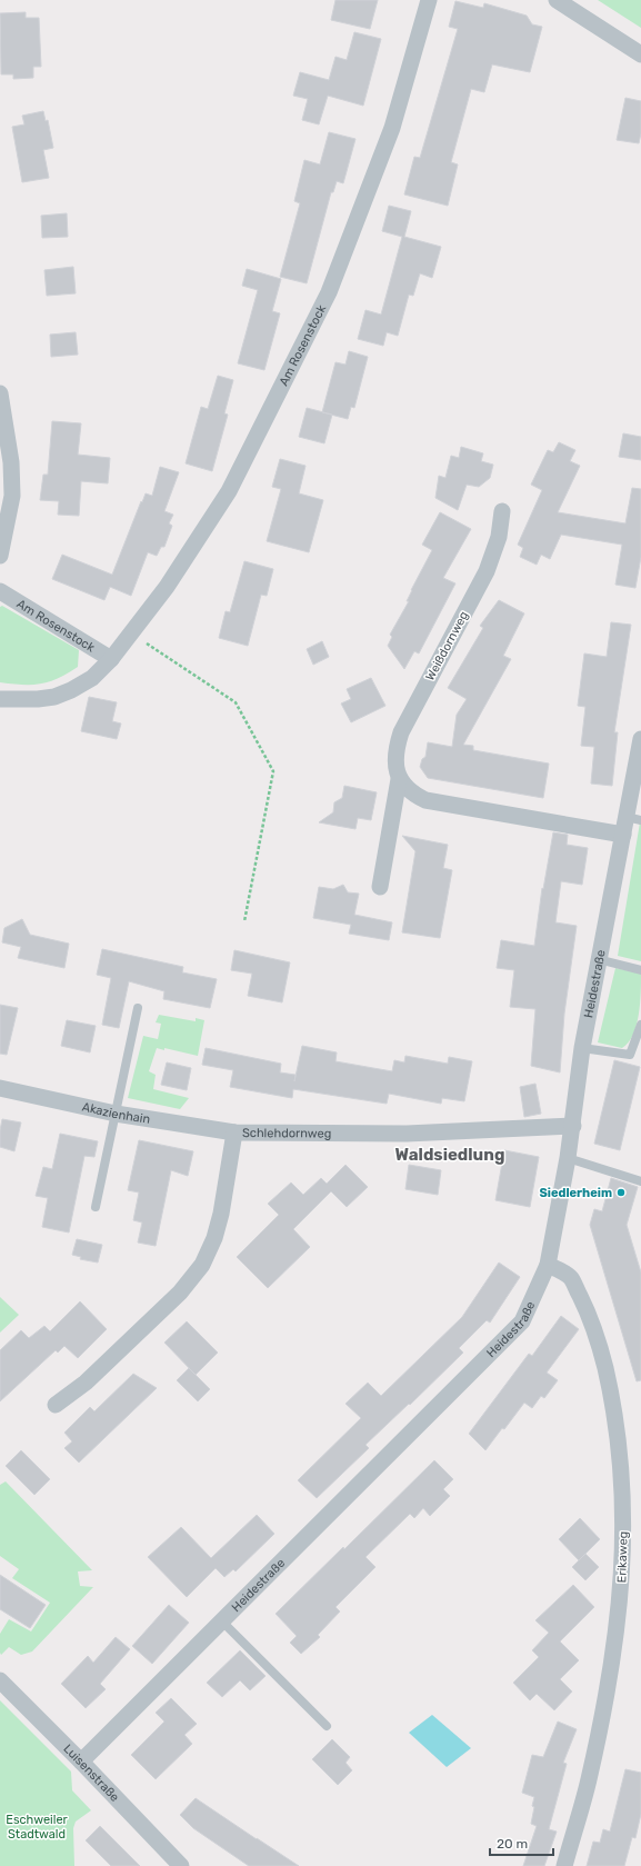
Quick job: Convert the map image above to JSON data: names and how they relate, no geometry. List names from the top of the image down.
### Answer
{
  "streets": {
    "street": [
      "Am Rosenstock",
      "Weißdornweg",
      "Heidestraße",
      "Akazienhain",
      "Schlehdornweg",
      "Erikaweg",
      "Luisenstraße"
    ]
  },
  "crossings": [
    ["Heidestraße", "Schlehdornweg"],
    ["Heidestraße", "Erikaweg"],
    ["Heidestraße", "Luisenstraße"],
    ["Akazienhain", "Schlehdornweg"]
  ],
  "districts": ["Waldsiedlung"],
  "parks": ["Eschweiler Stadtwald"],
  "places": ["Siedlerheim"],
  "scale_bar": "20 m"
}
